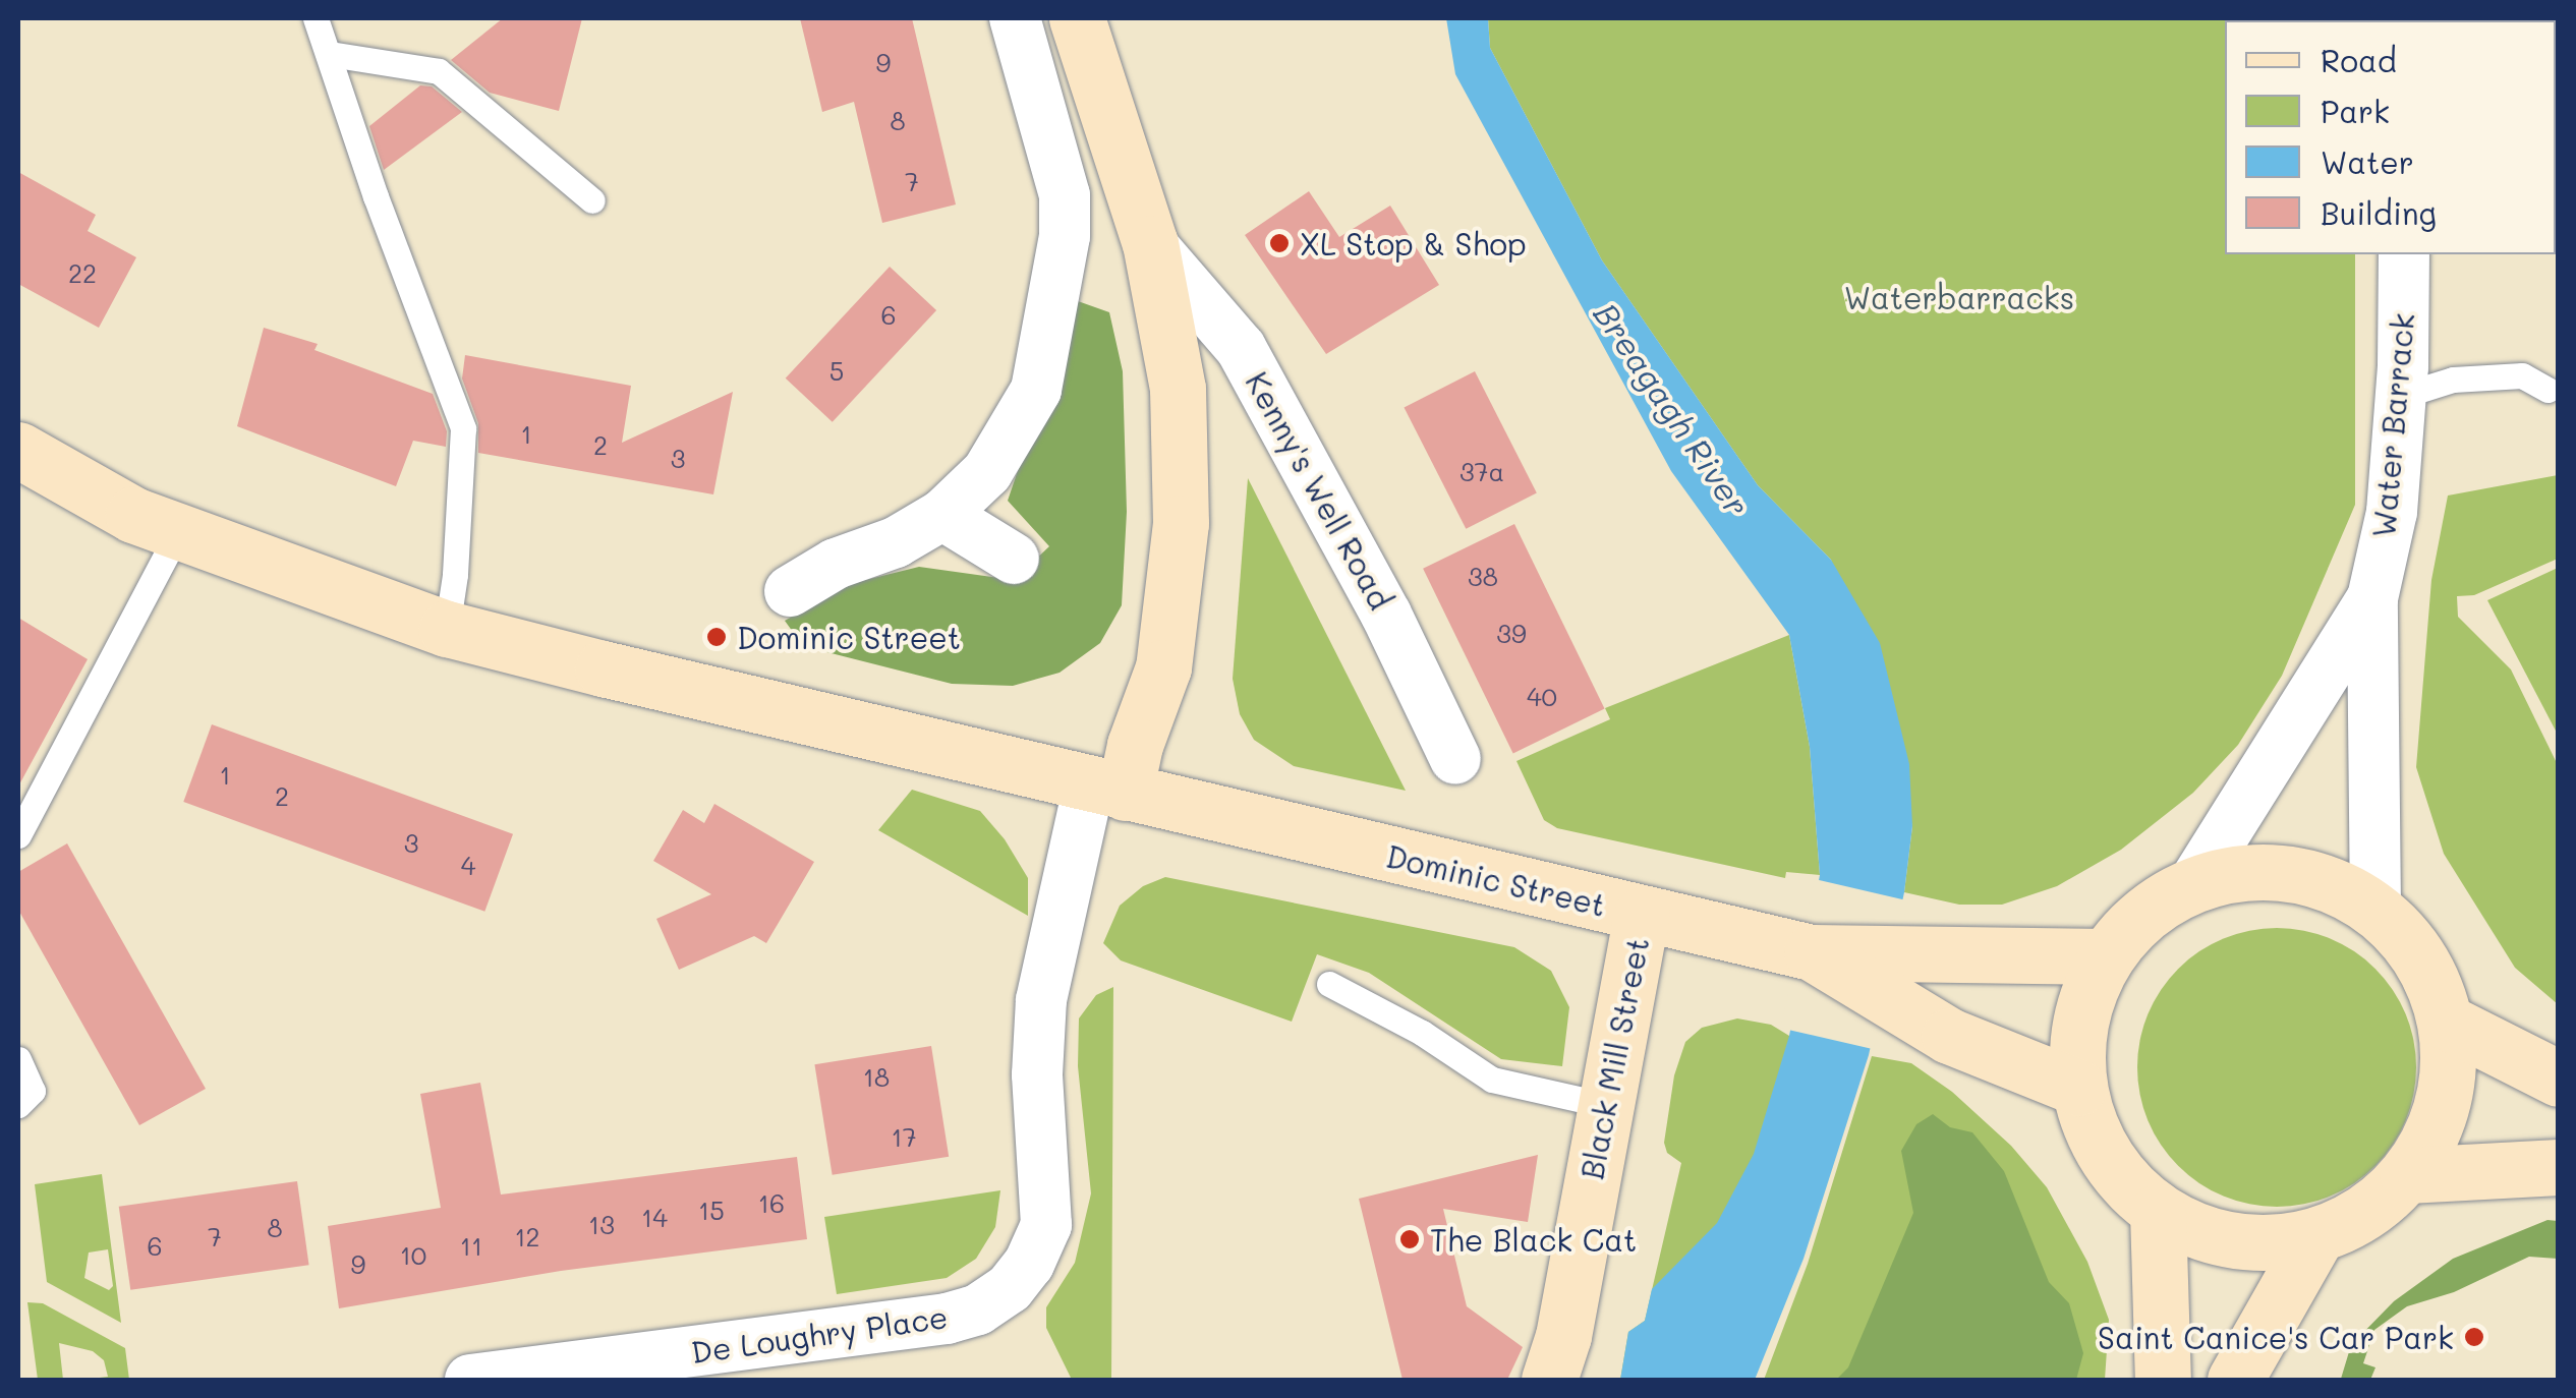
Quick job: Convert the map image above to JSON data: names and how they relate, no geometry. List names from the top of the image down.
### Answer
{
  "streets": {
    "main road": ["Kenny's Well Road", "Dominic Street", "Black Mill Street"],
    "street": ["Water Barrack", "De Loughry Place"]
  },
  "crossings": [
    ["Kenny's Well Road", "Dominic Street"],
    ["Kenny's Well Road", "De Loughry Place"],
    ["Dominic Street", "Black Mill Street"],
    ["Dominic Street", "De Loughry Place"]
  ],
  "water": ["Breagagh River"],
  "parks": ["Waterbarracks"],
  "places": [
    "XL Stop & Shop",
    "Dominic Street",
    "The Black Cat",
    "Saint Canice's Car Park"
  ],
  "house_numbers": [
    "9",
    "8",
    "7",
    "22",
    "6",
    "5",
    "1",
    "2",
    "3",
    "37a",
    "38",
    "39",
    "40",
    "1",
    "2",
    "3",
    "4",
    "18",
    "17",
    "16",
    "15",
    "14",
    "13",
    "8",
    "7",
    "12",
    "6",
    "11",
    "10",
    "9"
  ],
  "legend": [
    "Road",
    "Park",
    "Water",
    "Building"
  ]
}
